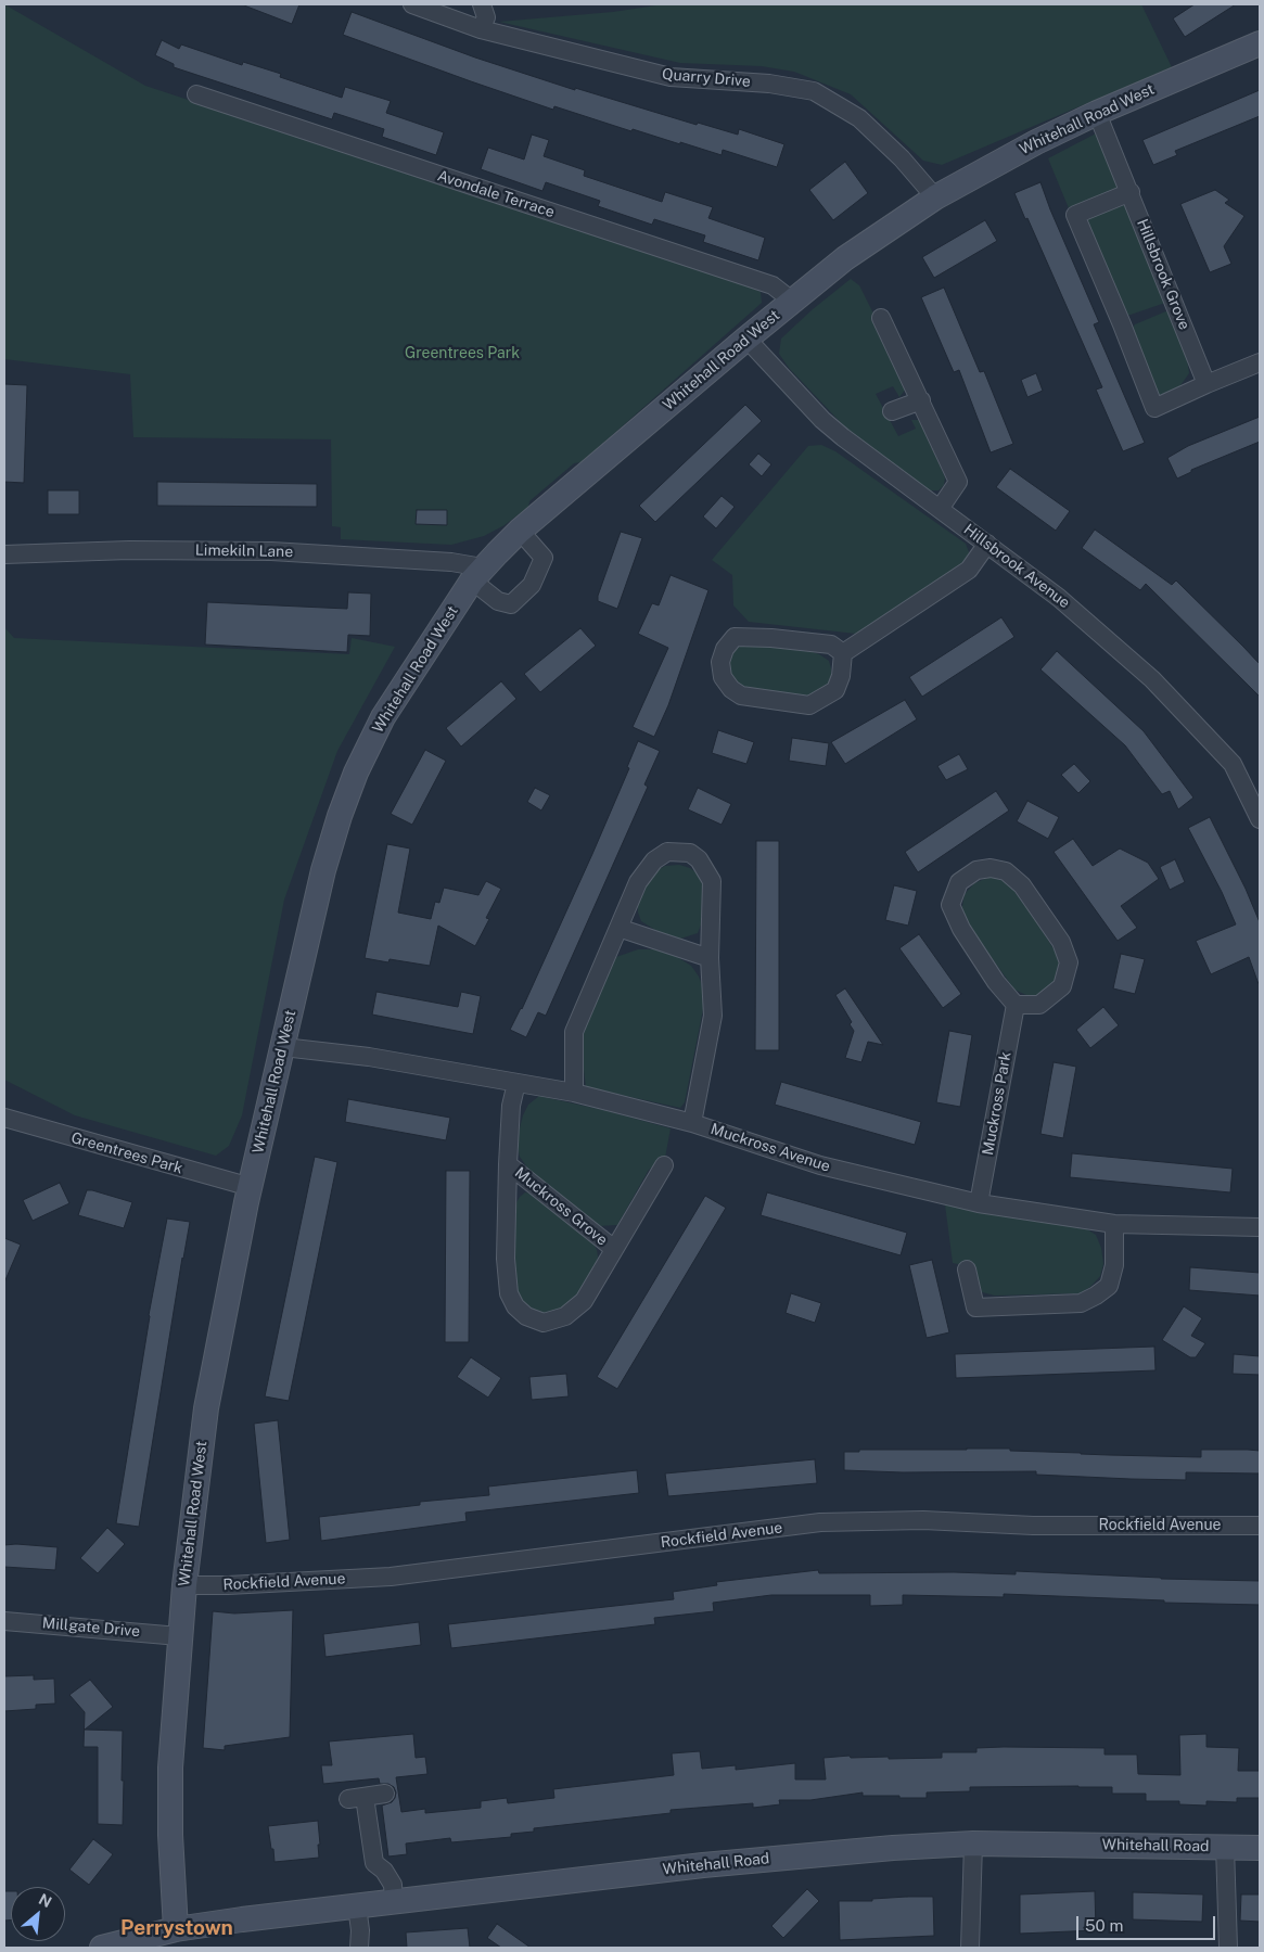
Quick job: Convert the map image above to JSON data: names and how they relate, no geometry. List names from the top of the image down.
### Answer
{
  "streets": {
    "street": [
      "Quarry Drive",
      "Whitehall Road West",
      "Avondale Terrace",
      "Hillsbrook Grove",
      "Limekiln Lane",
      "Hillsbrook Avenue",
      "Muckross Park",
      "Muckross Avenue",
      "Greentrees Park",
      "Muckross Grove",
      "Rockfield Avenue",
      "Millgate Drive",
      "Whitehall Road"
    ]
  },
  "crossings": [
    ["Quarry Drive", "Whitehall Road West"],
    ["Whitehall Road West", "Avondale Terrace"],
    ["Whitehall Road West", "Hillsbrook Grove"],
    ["Whitehall Road West", "Limekiln Lane"],
    ["Whitehall Road West", "Hillsbrook Avenue"],
    ["Whitehall Road West", "Muckross Avenue"],
    ["Whitehall Road West", "Greentrees Park"],
    ["Whitehall Road West", "Rockfield Avenue"],
    ["Whitehall Road West", "Millgate Drive"],
    ["Whitehall Road West", "Whitehall Road"],
    ["Muckross Park", "Muckross Avenue"],
    ["Muckross Avenue", "Muckross Grove"]
  ],
  "districts": ["Perrystown"],
  "parks": ["Greentrees Park"],
  "scale_bar": "50 m",
  "north": "top right"
}
